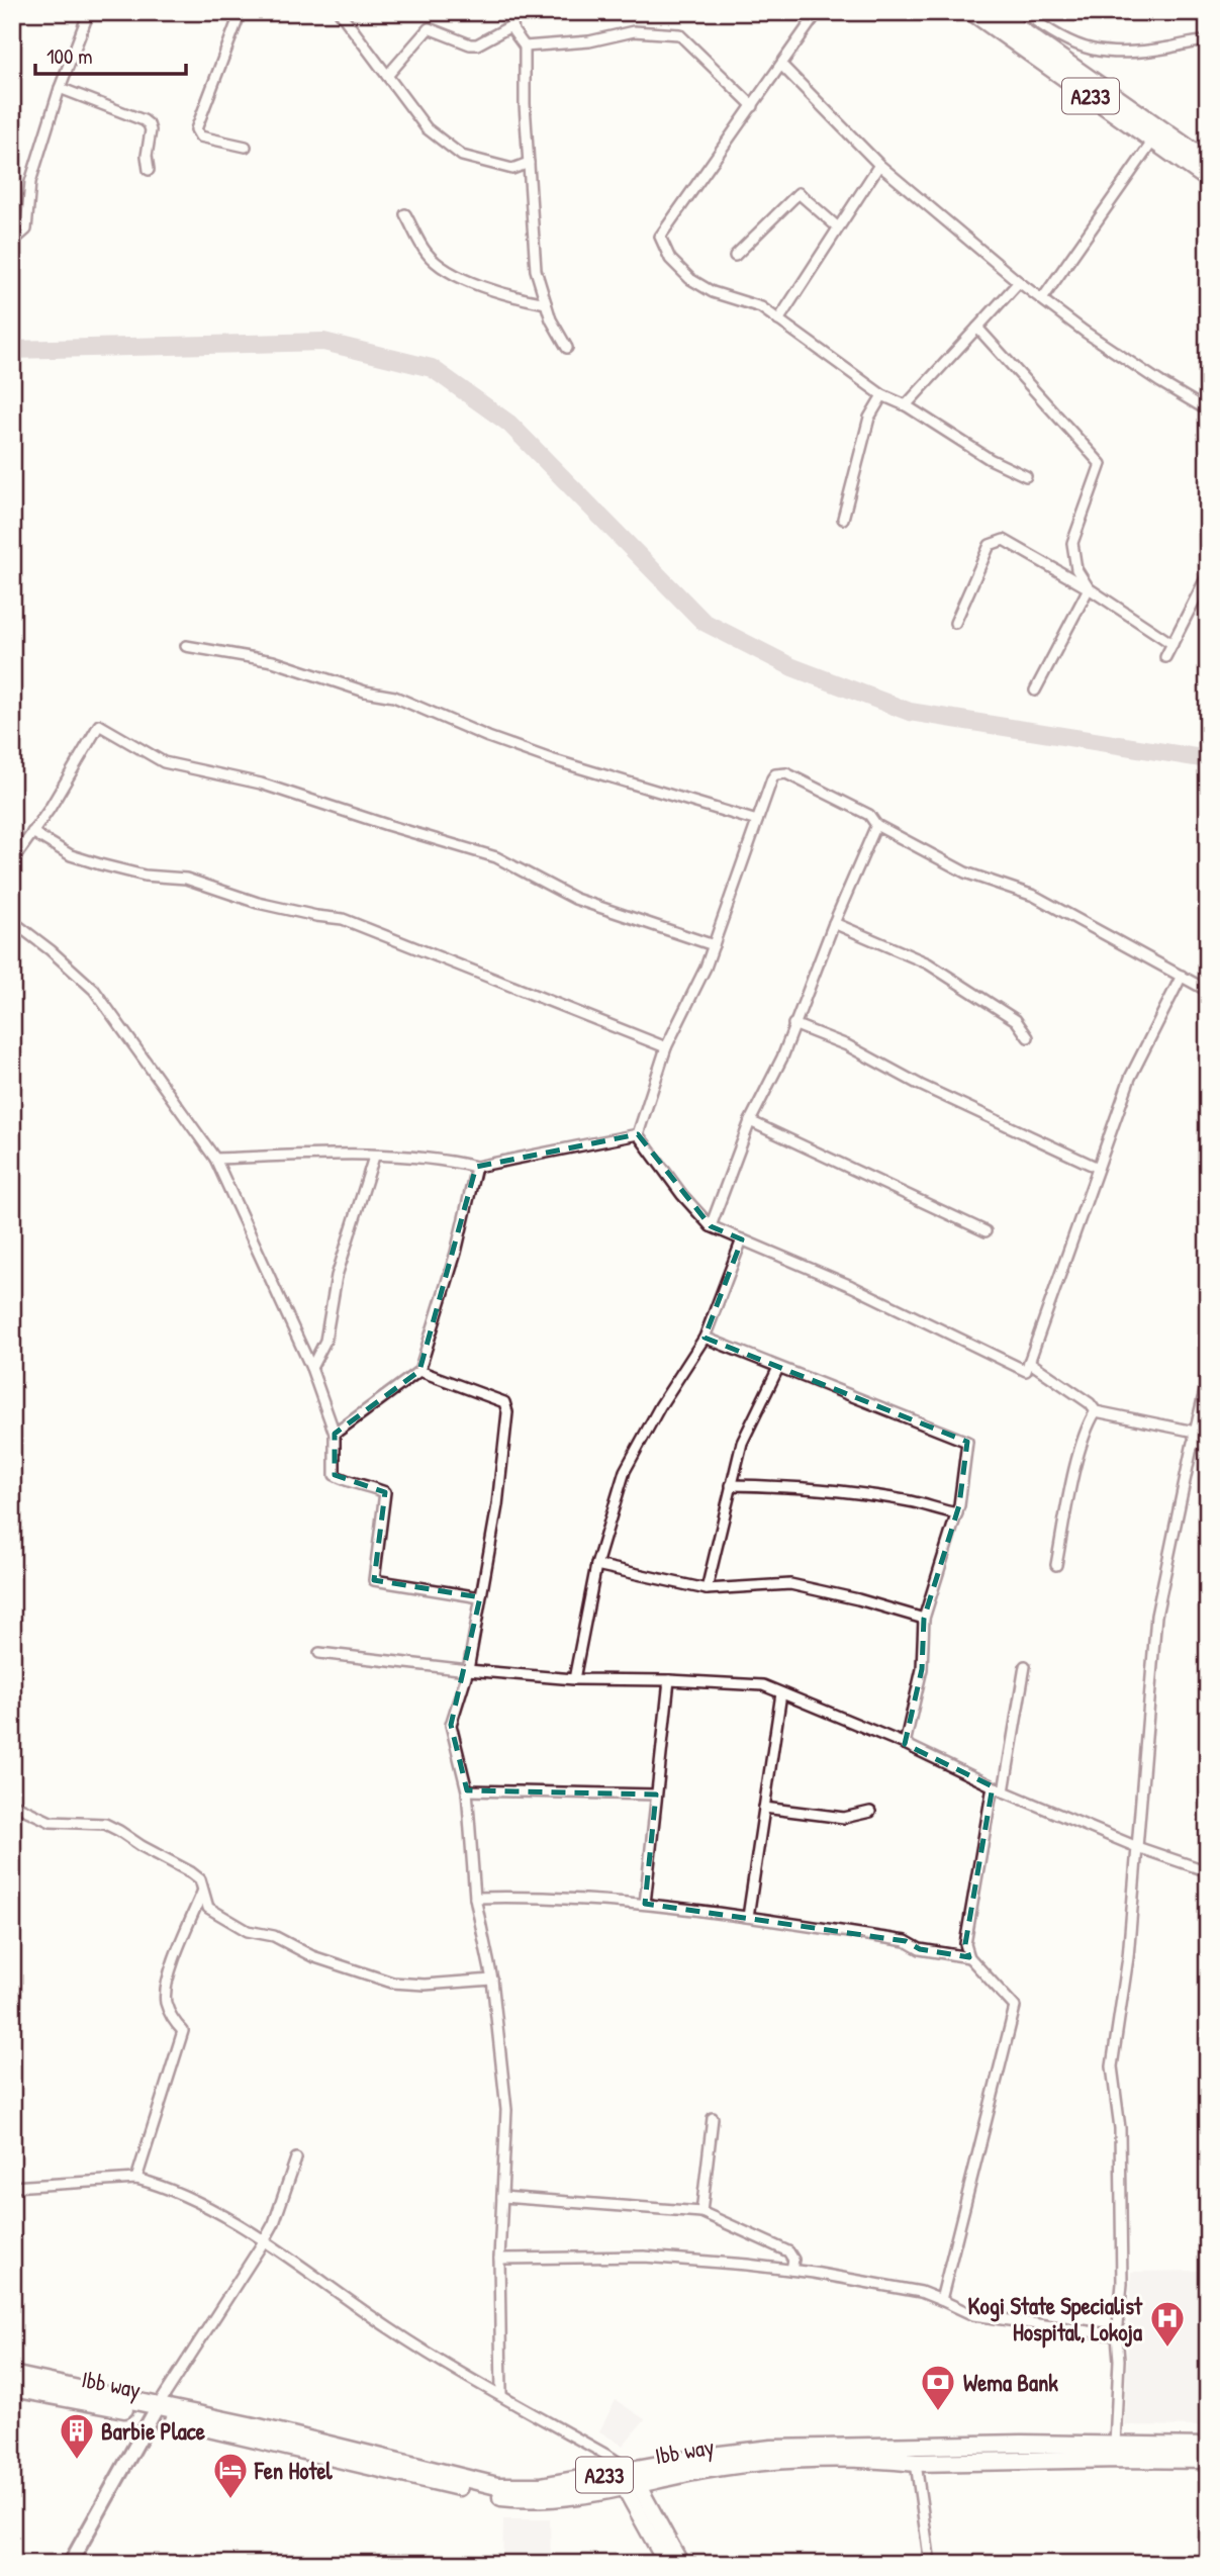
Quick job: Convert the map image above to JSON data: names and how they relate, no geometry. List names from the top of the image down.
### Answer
{
  "streets": {
    "highway": ["A233", "Ibb way"]
  },
  "crossings": [
    ["A233", "Ibb way"]
  ],
  "places": {
    "hospital": ["Kogi State Specialist Hospital, Lokoja"],
    "bank": ["Wema Bank"],
    "building": ["Barbie Place"],
    "hotel": ["Fen Hotel"]
  },
  "scale_bar": "100 m"
}
